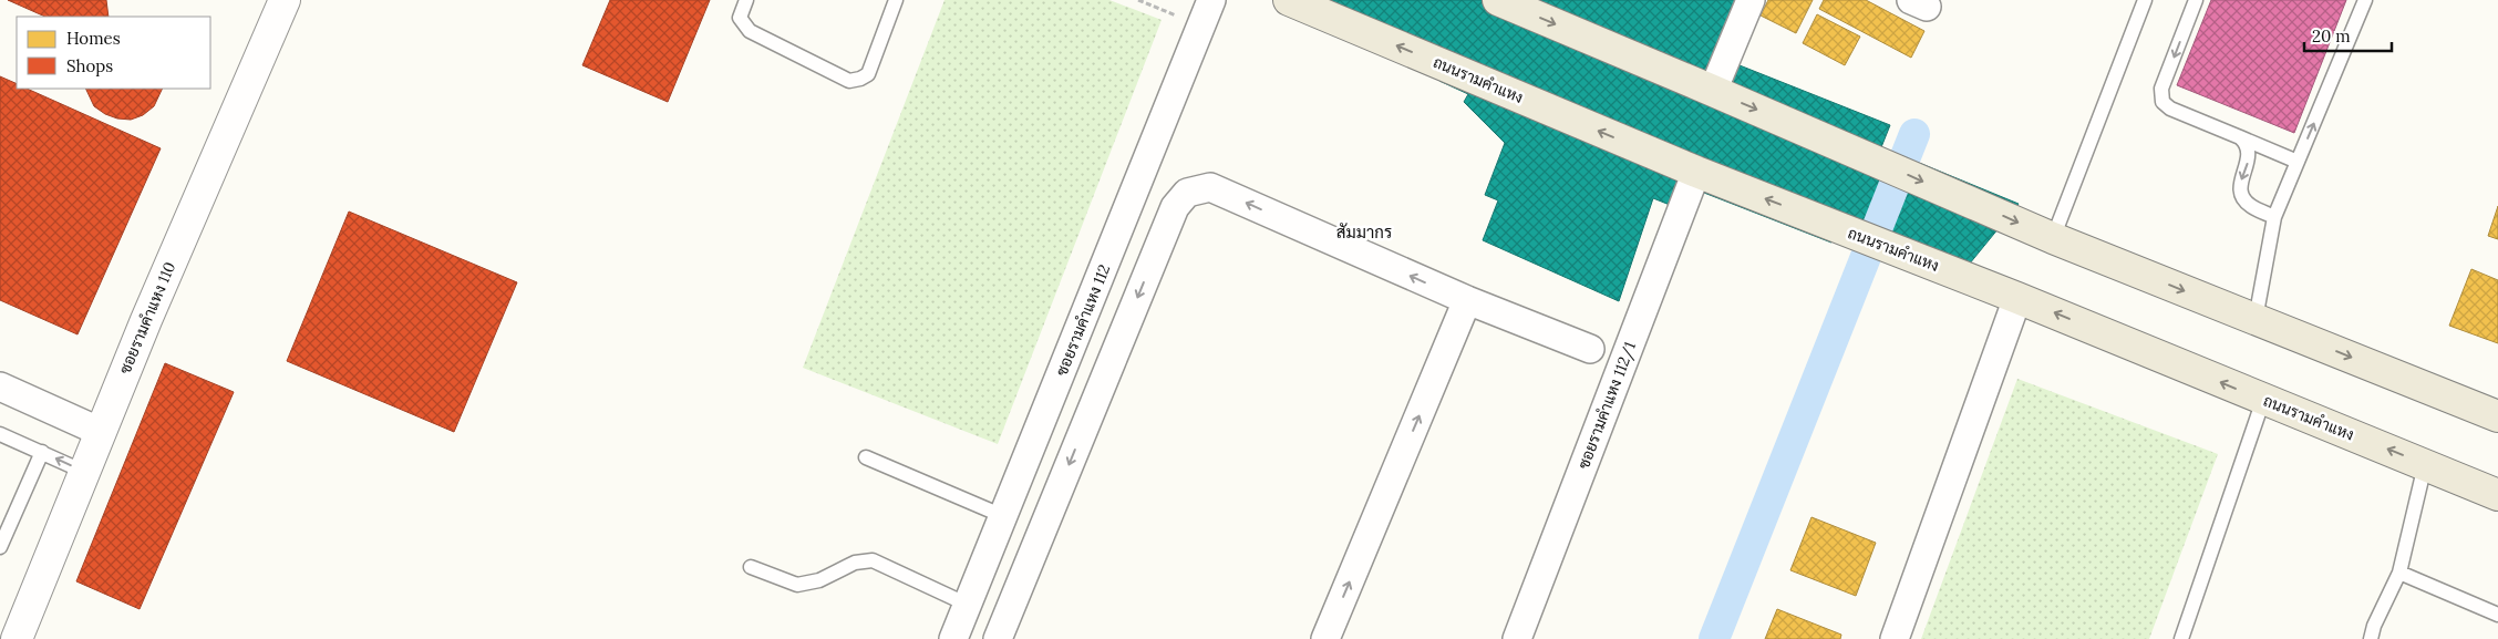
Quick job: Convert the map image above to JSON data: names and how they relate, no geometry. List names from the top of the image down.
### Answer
{
  "streets": {
    "main road": ["ถนนรามคำแหง"],
    "street": ["ซอยรามคำแหง 110", "ซอยรามคำแหง 112", "ซอยรามคำแหง 112/1"]
  },
  "crossings": [
    ["ถนนรามคำแหง", "ซอยรามคำแหง 112/1"]
  ],
  "districts": ["สัมมากร"],
  "legend": ["Homes", "Shops"],
  "scale_bar": "20 m"
}
